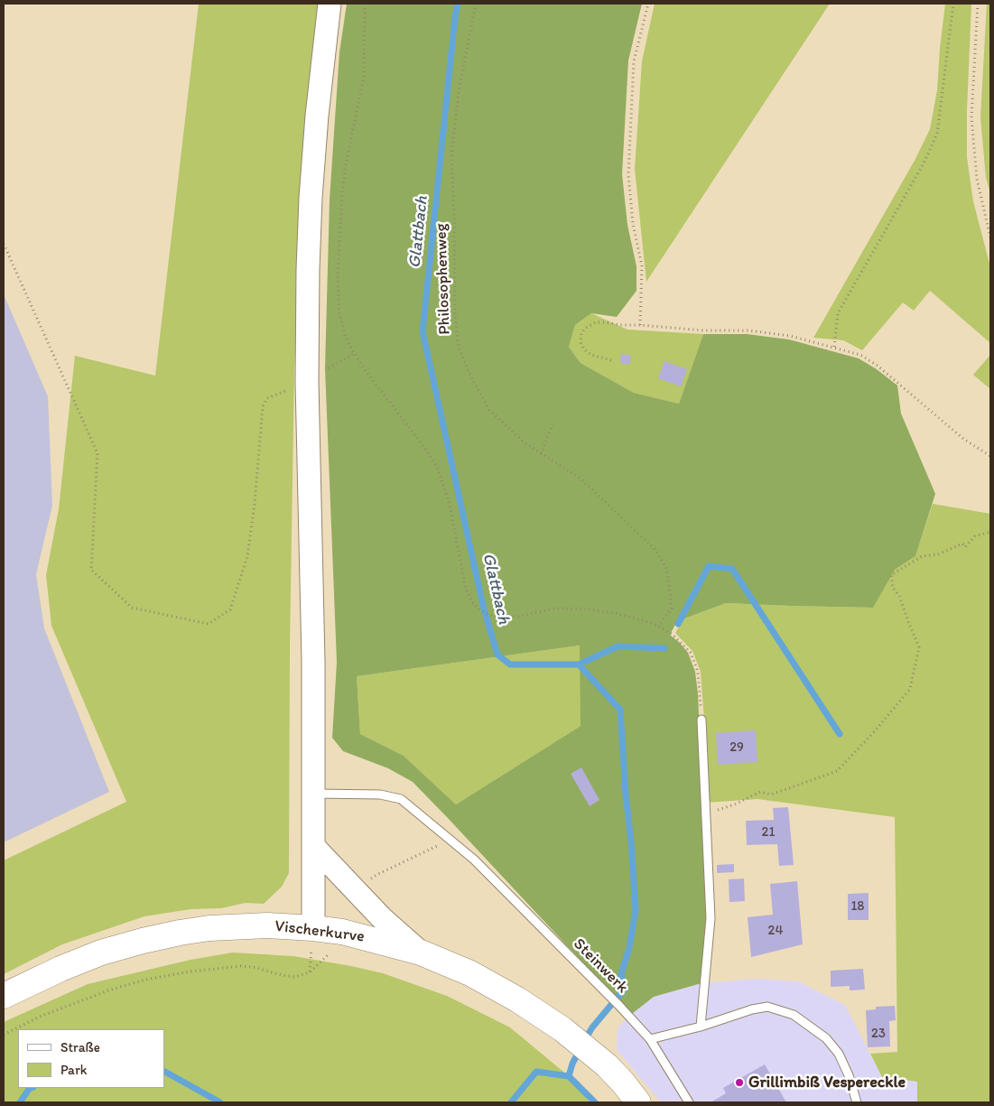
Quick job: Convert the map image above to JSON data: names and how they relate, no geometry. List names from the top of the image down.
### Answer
{
  "streets": {
    "main road": ["Vischerkurve"],
    "lane": ["Steinwerk"],
    "path": ["Philosophenweg"]
  },
  "water": ["Glattbach"],
  "places": ["Grillimbiß Vespereckle"],
  "house_numbers": [
    "29",
    "21",
    "18",
    "24",
    "23"
  ],
  "legend": ["Straße", "Park"]
}
